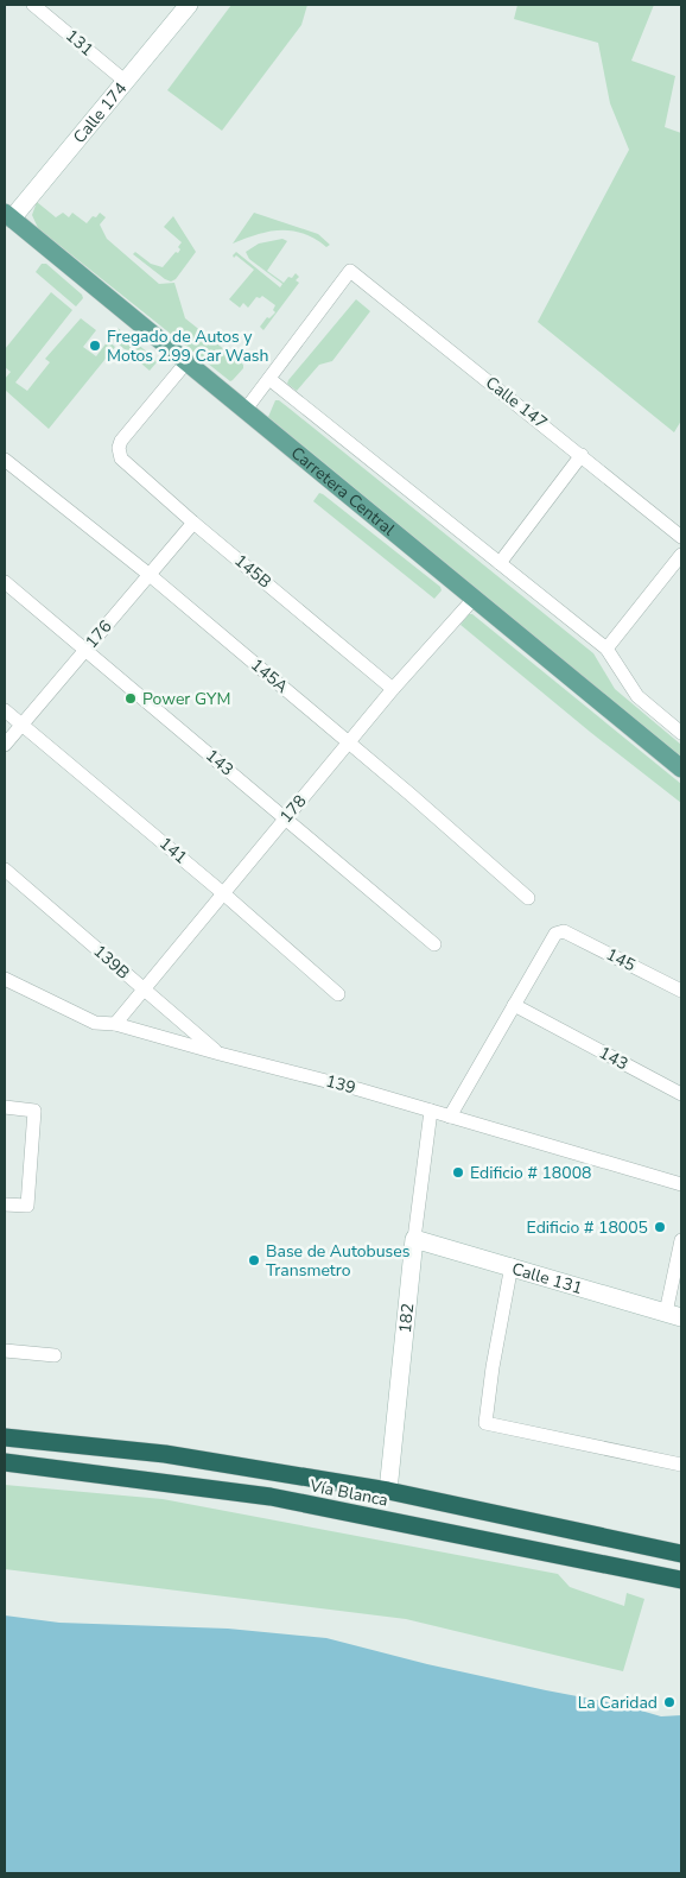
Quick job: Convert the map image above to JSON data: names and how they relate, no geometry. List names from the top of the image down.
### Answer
{
  "streets": {
    "highway": ["Vía Blanca"],
    "main road": ["Carretera Central"],
    "street": [
      "131",
      "Calle 174",
      "Calle 147",
      "145B",
      "176",
      "145A",
      "143",
      "178",
      "141",
      "145",
      "139B",
      "139",
      "Calle 131",
      "182"
    ]
  },
  "crossings": [
    ["131", "Calle 174"],
    ["Calle 174", "Carretera Central"],
    ["Carretera Central", "145B"],
    ["Carretera Central", "178"],
    ["145B", "176"],
    ["145B", "178"],
    ["176", "145A"],
    ["176", "143"],
    ["176", "141"],
    ["145A", "178"],
    ["143", "178"],
    ["143", "145"],
    ["178", "141"],
    ["178", "139B"],
    ["178", "139"],
    ["139B", "139"],
    ["139", "182"],
    ["Calle 131", "182"],
    ["182", "Vía Blanca"]
  ],
  "places": [
    "Fregado de Autos y Motos 2.99 Car Wash",
    "Power GYM",
    "Edificio # 18008",
    "Edificio # 18005",
    "Base de Autobuses Transmetro",
    "La Caridad"
  ]
}
